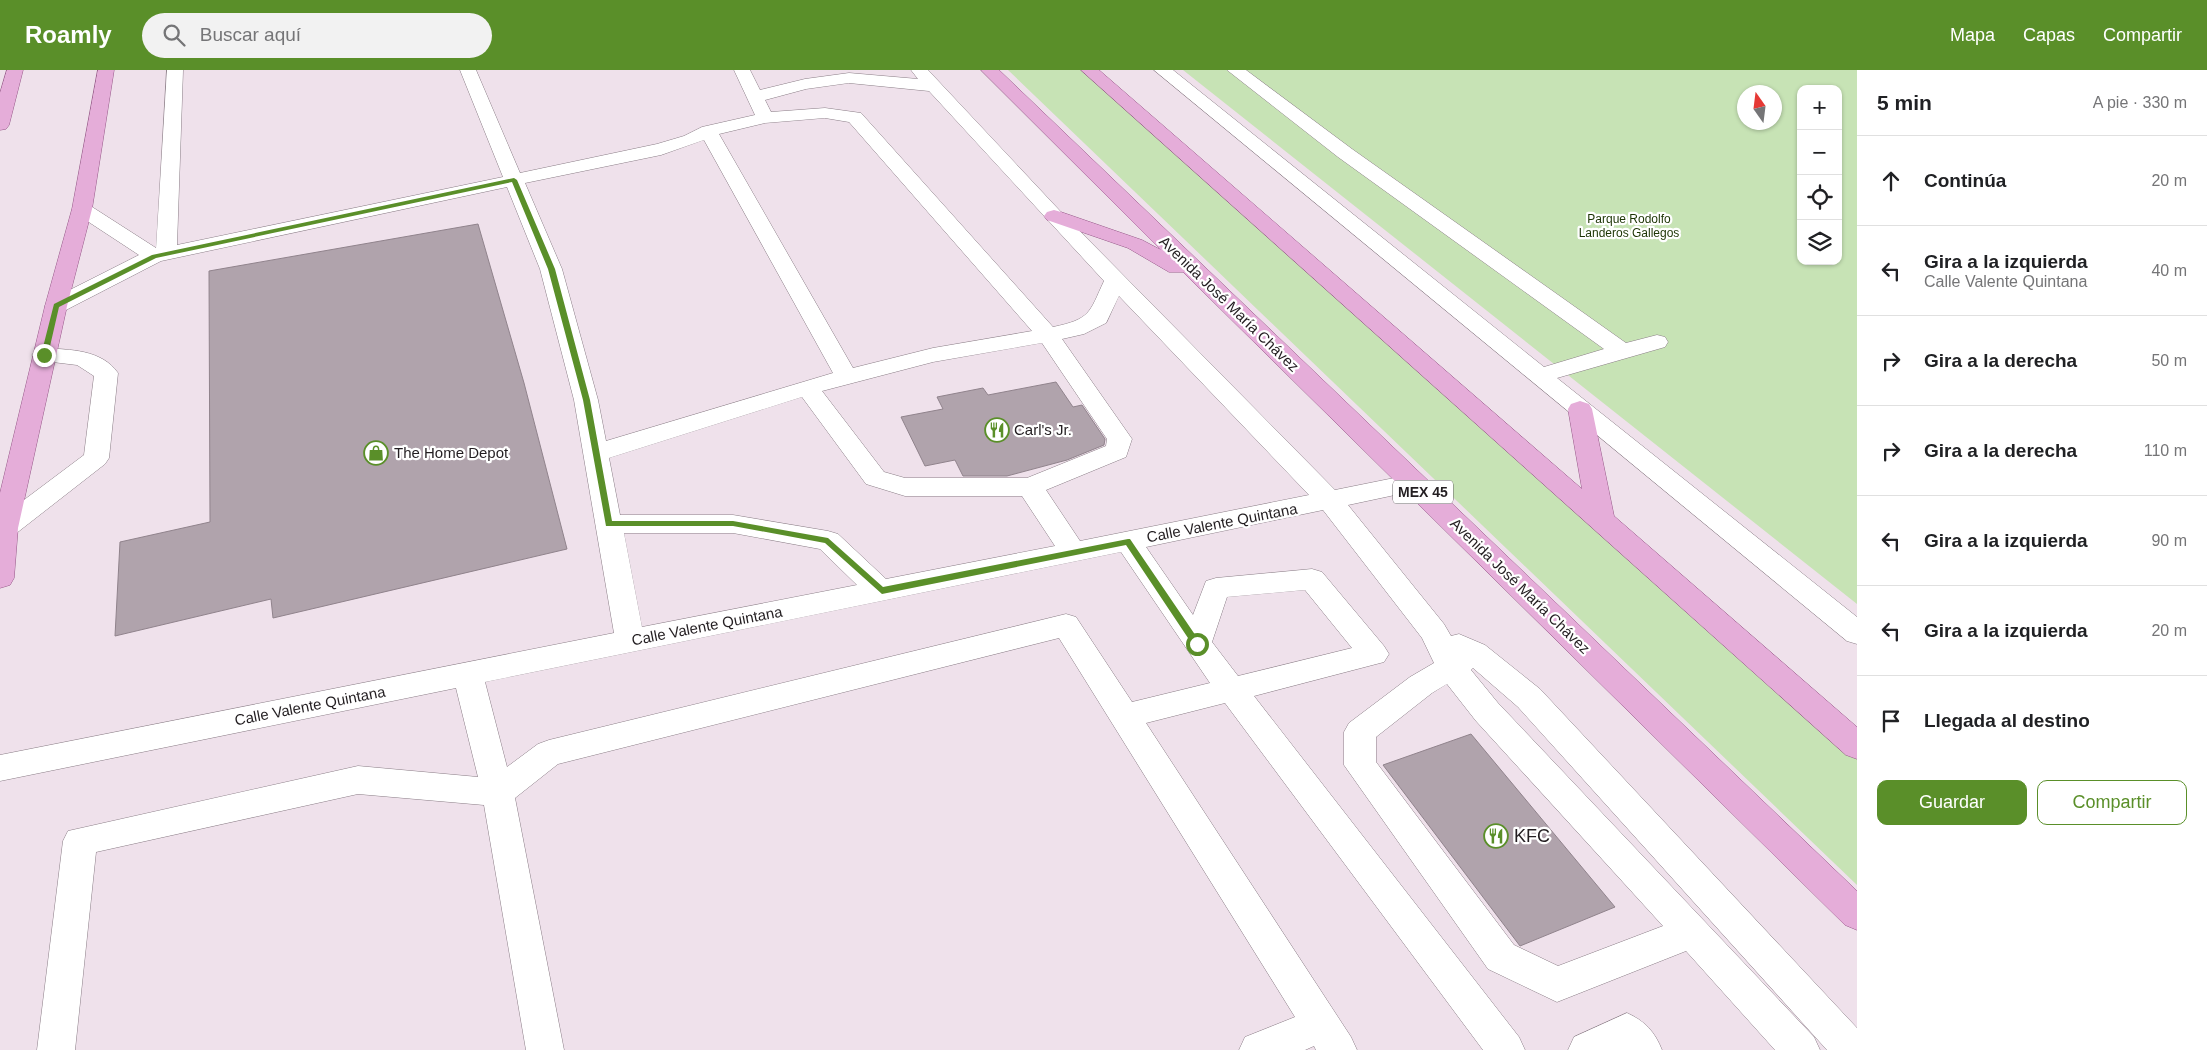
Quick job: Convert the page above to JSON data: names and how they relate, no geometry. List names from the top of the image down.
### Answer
{
  "streets": {
    "main road": ["Avenida José María Chávez", "MEX 45"],
    "street": ["Calle Valente Quintana"]
  },
  "crossings": [
    ["Avenida José María Chávez", "Calle Valente Quintana"]
  ],
  "parks": ["Parque Rodolfo Landeros Gallegos"],
  "places": {
    "restaurant": ["Carl's Jr.", "KFC"],
    "shop": ["The Home Depot"]
  },
  "north": "top",
  "page": {
    "header": "Roamly",
    "search": "Buscar aquí",
    "nav": ["Mapa", "Capas", "Compartir"],
    "heading": ["5 min", "A pie · 330 m"],
    "map_buttons": ["+", "−"],
    "list": [
      ["Continúa", "20 m"],
      ["Gira a la izquierda", "Calle Valente Quintana", "40 m"],
      ["Gira a la derecha", "50 m"],
      ["Gira a la derecha", "110 m"],
      ["Gira a la izquierda", "90 m"],
      ["Gira a la izquierda", "20 m"],
      "Llegada al destino"
    ],
    "buttons": ["Guardar", "Compartir"]
  }
}
